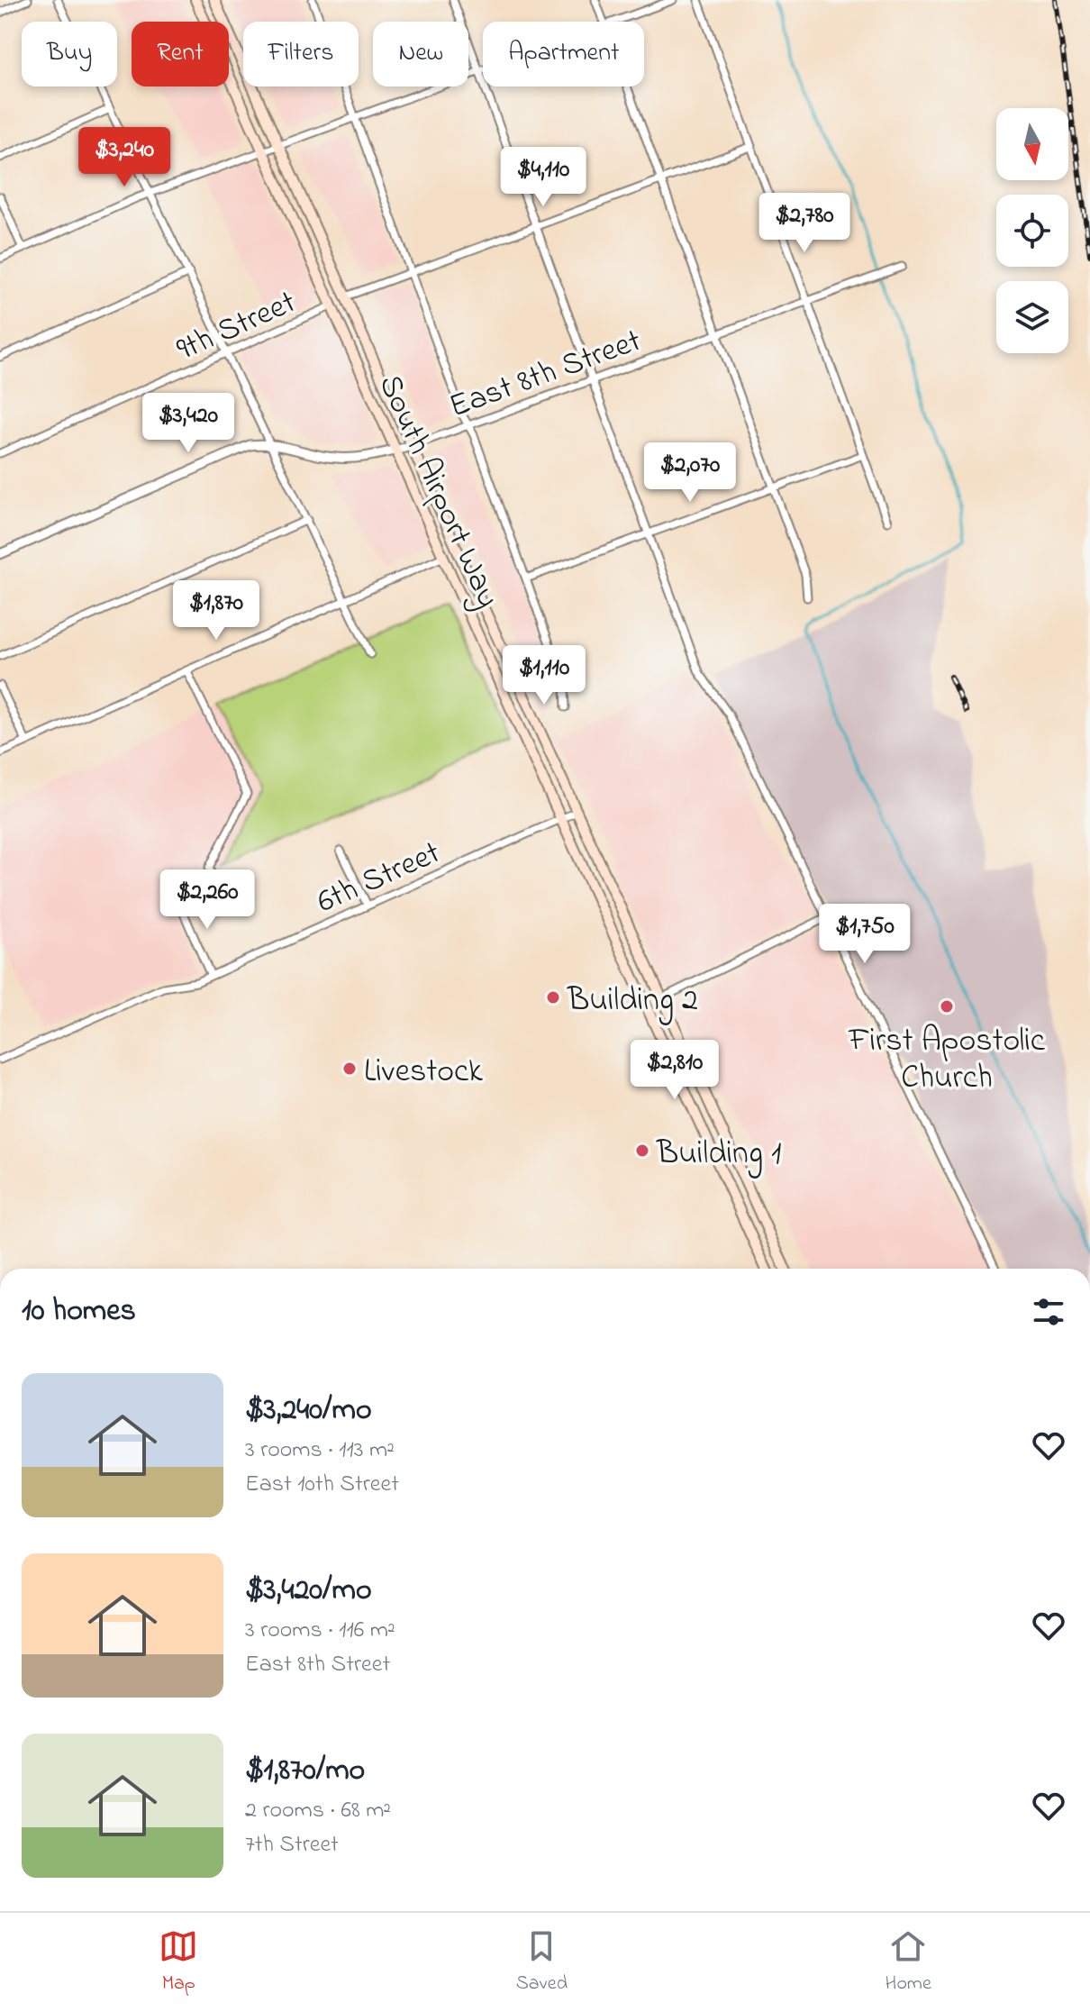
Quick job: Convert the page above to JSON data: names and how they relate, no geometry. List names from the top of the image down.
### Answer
{
  "streets": {
    "main road": ["South Airport Way"],
    "street": ["9th Street", "East 8th Street", "6th Street"]
  },
  "crossings": [
    ["9th Street", "South Airport Way"],
    ["East 8th Street", "South Airport Way"],
    ["South Airport Way", "6th Street"]
  ],
  "places": [
    "Building 2",
    "First Apostolic Church",
    "Livestock",
    "Building 1"
  ],
  "north": "bottom",
  "page": {
    "chip": [
      "Buy",
      "Rent",
      "Filters",
      "New",
      "Apartment"
    ],
    "price": [
      "$3,240",
      "$4,110",
      "$2,780",
      "$3,420",
      "$2,070",
      "$1,870",
      "$1,110",
      "$2,260",
      "$1,750",
      "$2,810"
    ],
    "heading": "10 homes",
    "list": [
      {
        "name": "$3,240/mo",
        "note": "3 rooms · 113 m² · East 10th Street"
      },
      {
        "name": "$3,420/mo",
        "note": "3 rooms · 116 m² · East 8th Street"
      },
      {
        "name": "$1,870/mo",
        "note": "2 rooms · 68 m² · 7th Street"
      }
    ],
    "tabs": ["Map", "Saved", "Home"]
  }
}
